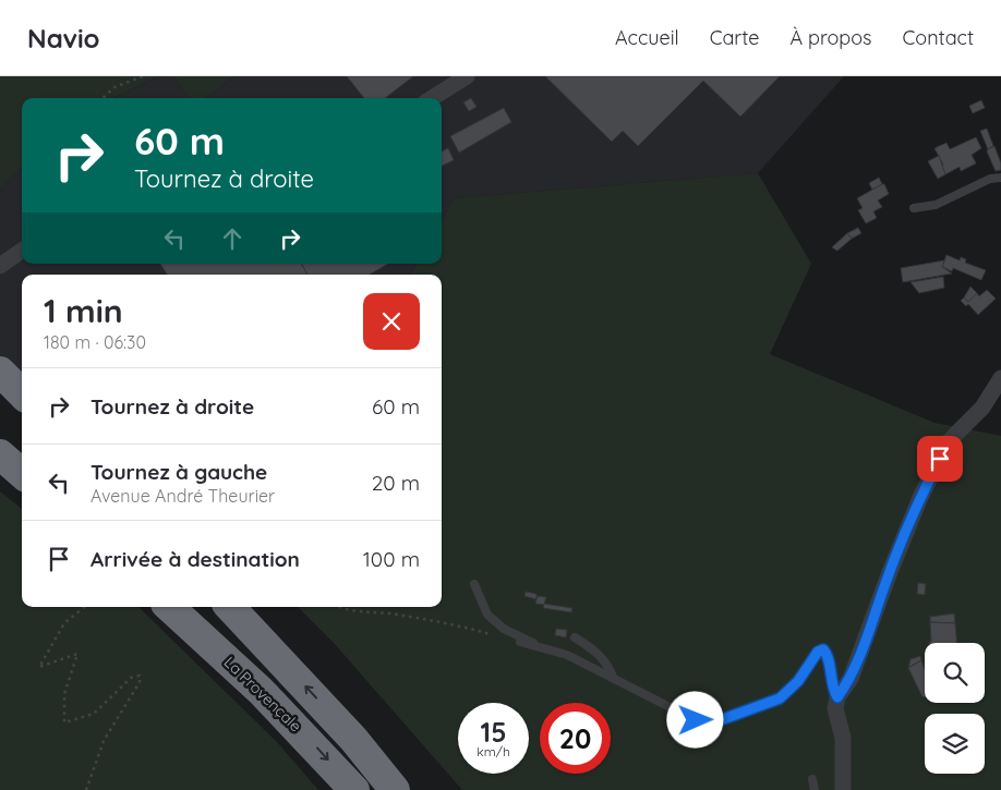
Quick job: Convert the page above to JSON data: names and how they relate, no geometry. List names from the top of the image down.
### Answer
{
  "streets": {
    "highway": ["La Provençale"]
  },
  "page": {
    "header": "Navio",
    "nav": [
      "Accueil",
      "Carte",
      "À propos",
      "Contact"
    ],
    "turn": ["60 m", "Tournez à droite"],
    "heading": ["1 min", "180 m · 06:30"],
    "list": [
      {
        "name": "Tournez à droite",
        "value": "60 m"
      },
      {
        "name": "Tournez à gauche",
        "note": "Avenue André Theurier",
        "value": "20 m"
      },
      {
        "name": "Arrivée à destination",
        "value": "100 m"
      }
    ],
    "speed": "15 km/h",
    "limit": "20"
  }
}
